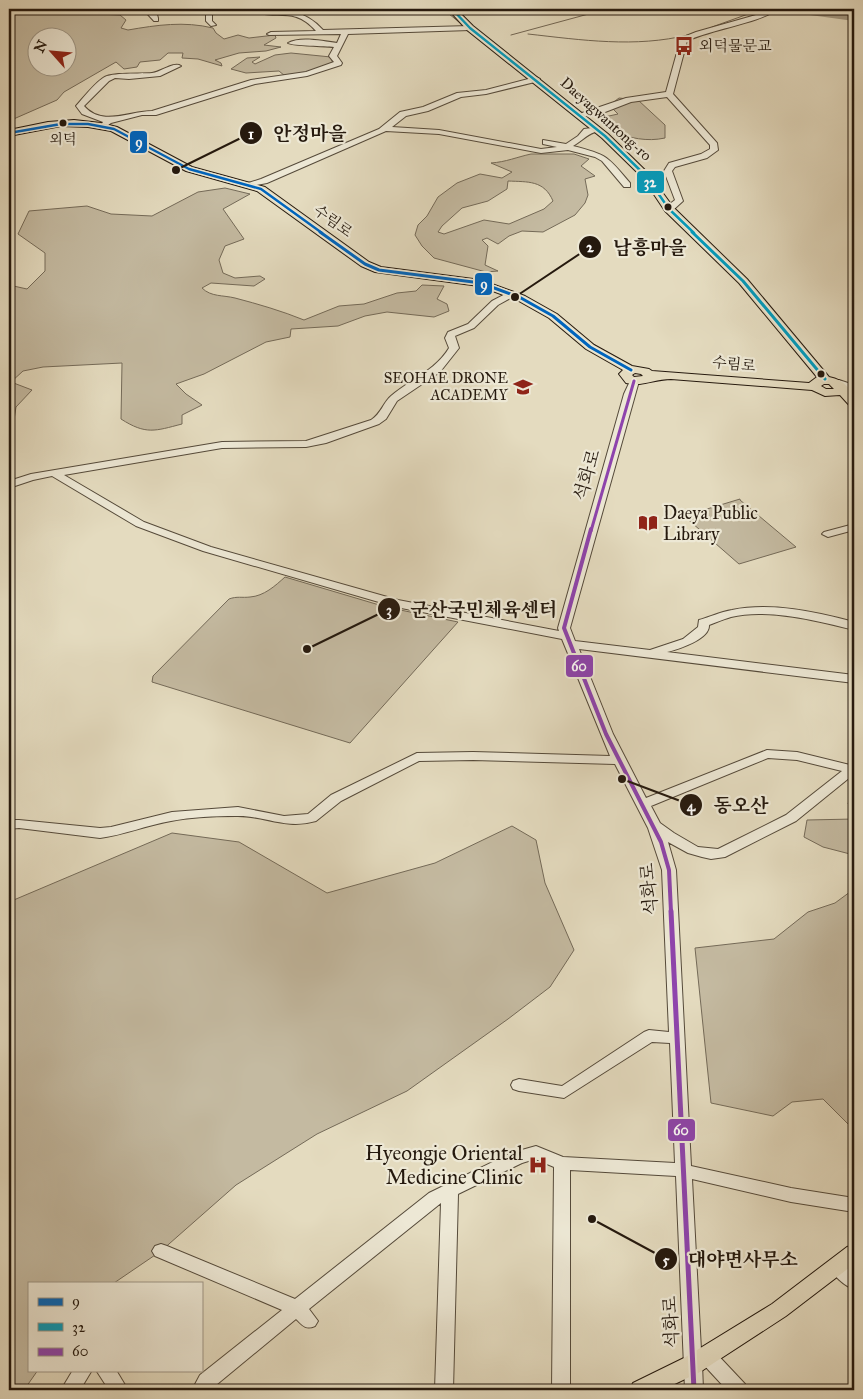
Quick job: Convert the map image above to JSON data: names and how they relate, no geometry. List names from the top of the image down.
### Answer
{
  "streets": {
    "main road": ["Daeyagwantong-ro", "수림로"],
    "street": ["석화로"]
  },
  "crossings": [
    ["수림로", "석화로"]
  ],
  "places": {
    "bus stop": ["외덕물문교"],
    "other": [
      "외덕",
      "안정마을",
      "남흥마을",
      "군산국민체육센터",
      "동오산",
      "대야면사무소"
    ],
    "school or university": ["SEOHAE DRONE ACADEMY"],
    "library": ["Daeya Public Library"],
    "hospital": ["Hyeongje Oriental Medicine Clinic"]
  },
  "lines": ["transit line 32", "transit line 9", "transit line 60"],
  "legend": ["9", "32", "60"],
  "north": "top left"
}
